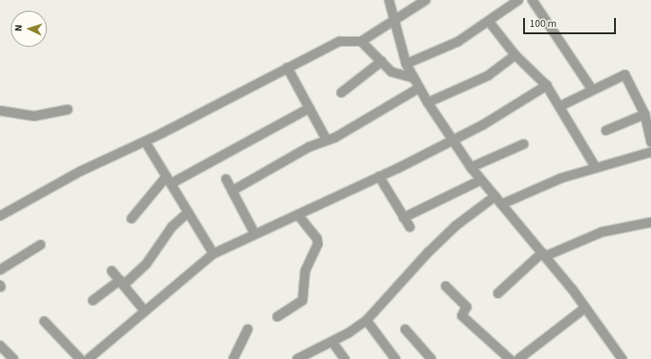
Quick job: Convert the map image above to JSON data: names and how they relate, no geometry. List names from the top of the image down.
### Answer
{
  "scale_bar": "100 m",
  "north": "left"
}
